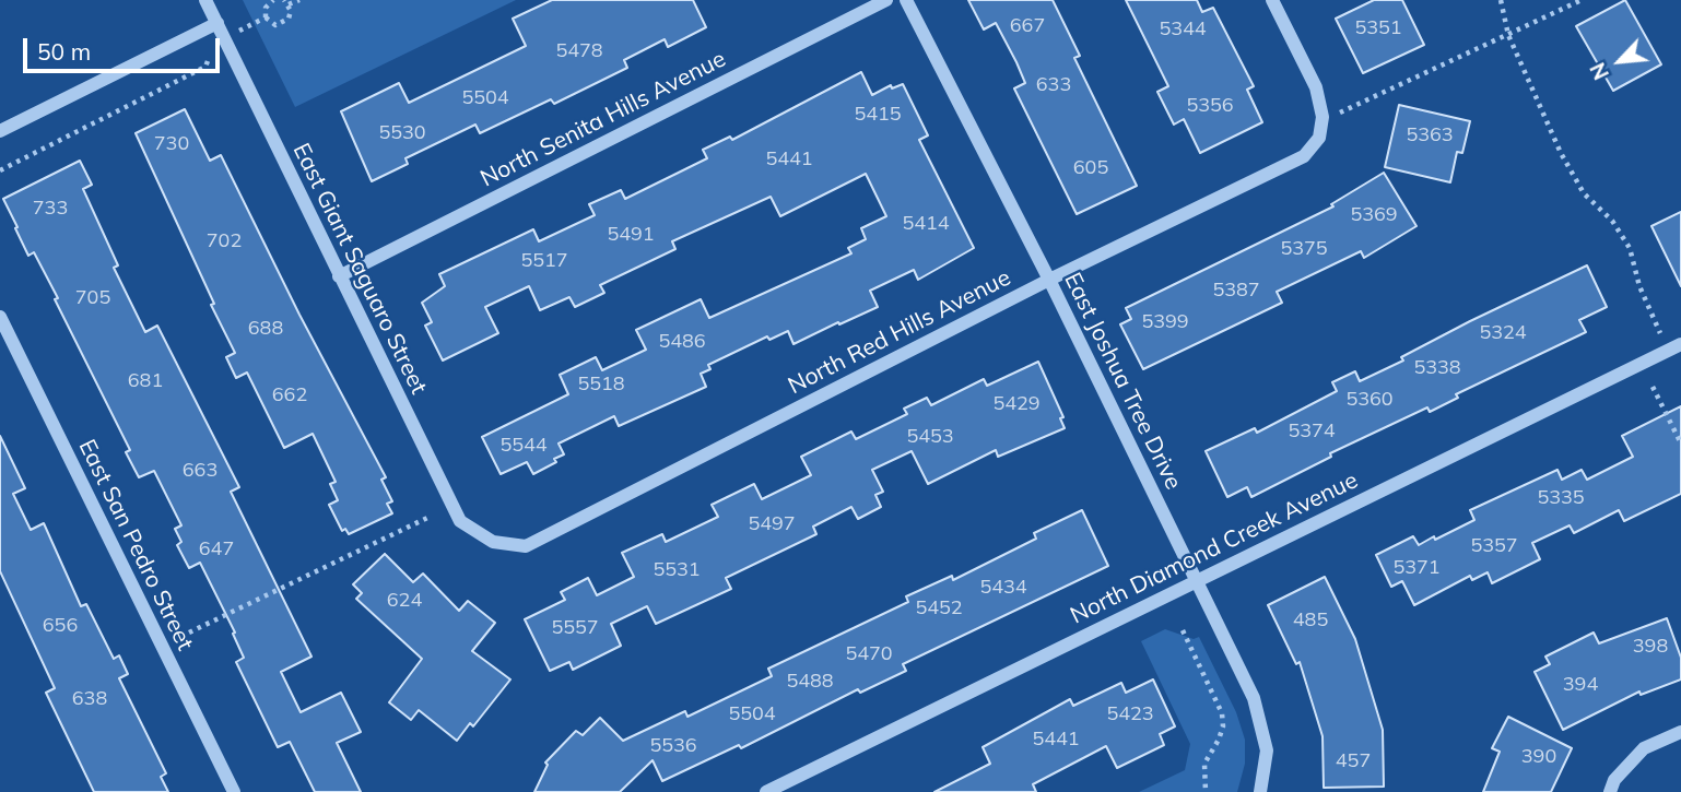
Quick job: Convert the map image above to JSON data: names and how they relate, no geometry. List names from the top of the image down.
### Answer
{
  "streets": {
    "street": [
      "North Senita Hills Avenue",
      "East Giant Saguaro Street",
      "North Red Hills Avenue",
      "East Joshua Tree Drive",
      "East San Pedro Street",
      "North Diamond Creek Avenue"
    ]
  },
  "crossings": [
    ["North Senita Hills Avenue", "East Giant Saguaro Street"],
    ["East Giant Saguaro Street", "North Red Hills Avenue"],
    ["North Red Hills Avenue", "East Joshua Tree Drive"],
    ["East Joshua Tree Drive", "North Diamond Creek Avenue"]
  ],
  "house_numbers": [
    "667",
    "5351",
    "5344",
    "5478",
    "633",
    "5504",
    "5356",
    "5415",
    "5530",
    "5363",
    "730",
    "5441",
    "605",
    "733",
    "5369",
    "5414",
    "5491",
    "702",
    "5375",
    "5517",
    "5387",
    "705",
    "5399",
    "688",
    "5324",
    "5486",
    "5338",
    "681",
    "5518",
    "662",
    "5360",
    "5429",
    "5374",
    "5453",
    "5544",
    "663",
    "5335",
    "5497",
    "5357",
    "647",
    "5371",
    "5531",
    "5434",
    "624",
    "5452",
    "485",
    "656",
    "5557",
    "398",
    "5470",
    "5488",
    "394",
    "638",
    "5504",
    "5423",
    "5441",
    "5536",
    "390",
    "457"
  ],
  "scale_bar": "50 m",
  "north": "bottom left"
}
